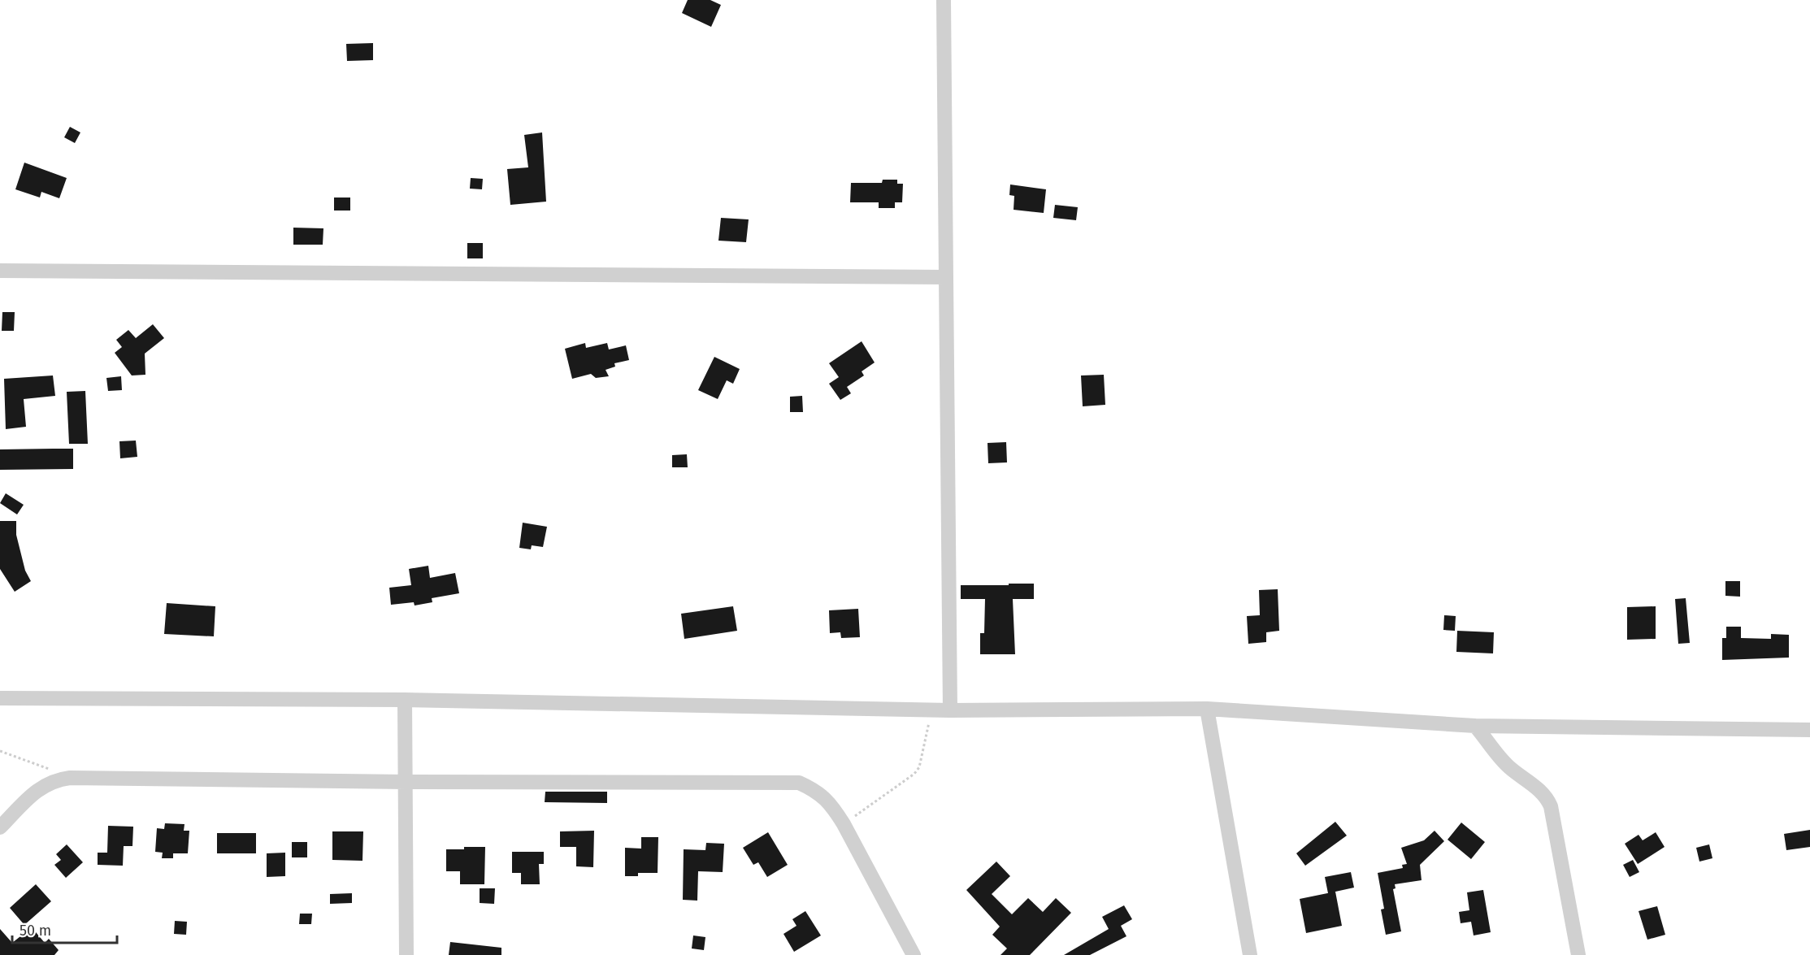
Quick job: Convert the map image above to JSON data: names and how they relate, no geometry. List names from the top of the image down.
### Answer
{
  "scale_bar": "50 m"
}
